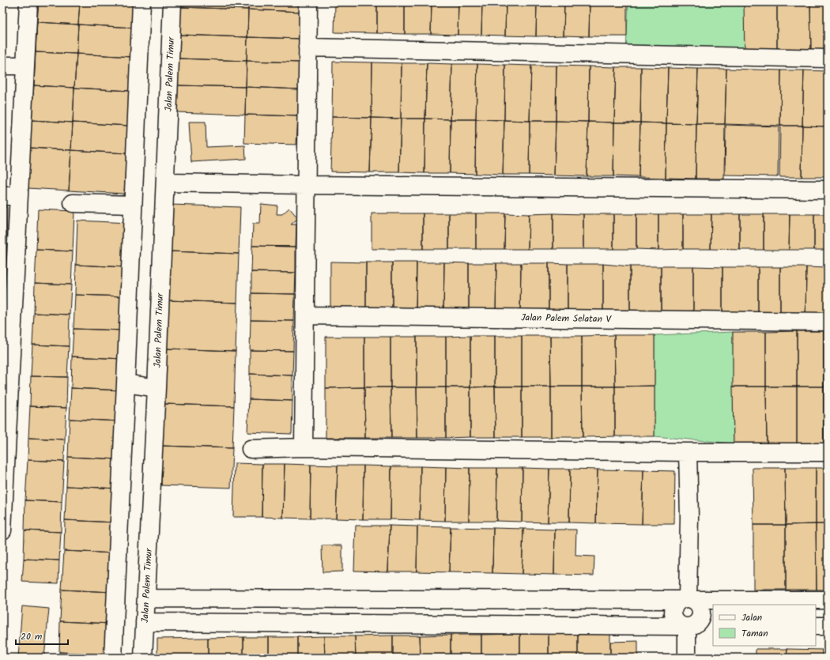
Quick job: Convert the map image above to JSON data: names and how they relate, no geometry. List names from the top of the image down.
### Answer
{
  "streets": {
    "street": ["Jalan Palem Timur", "Jalan Palem Selatan V"]
  },
  "legend": ["Jalan", "Taman"],
  "scale_bar": "20 m"
}
